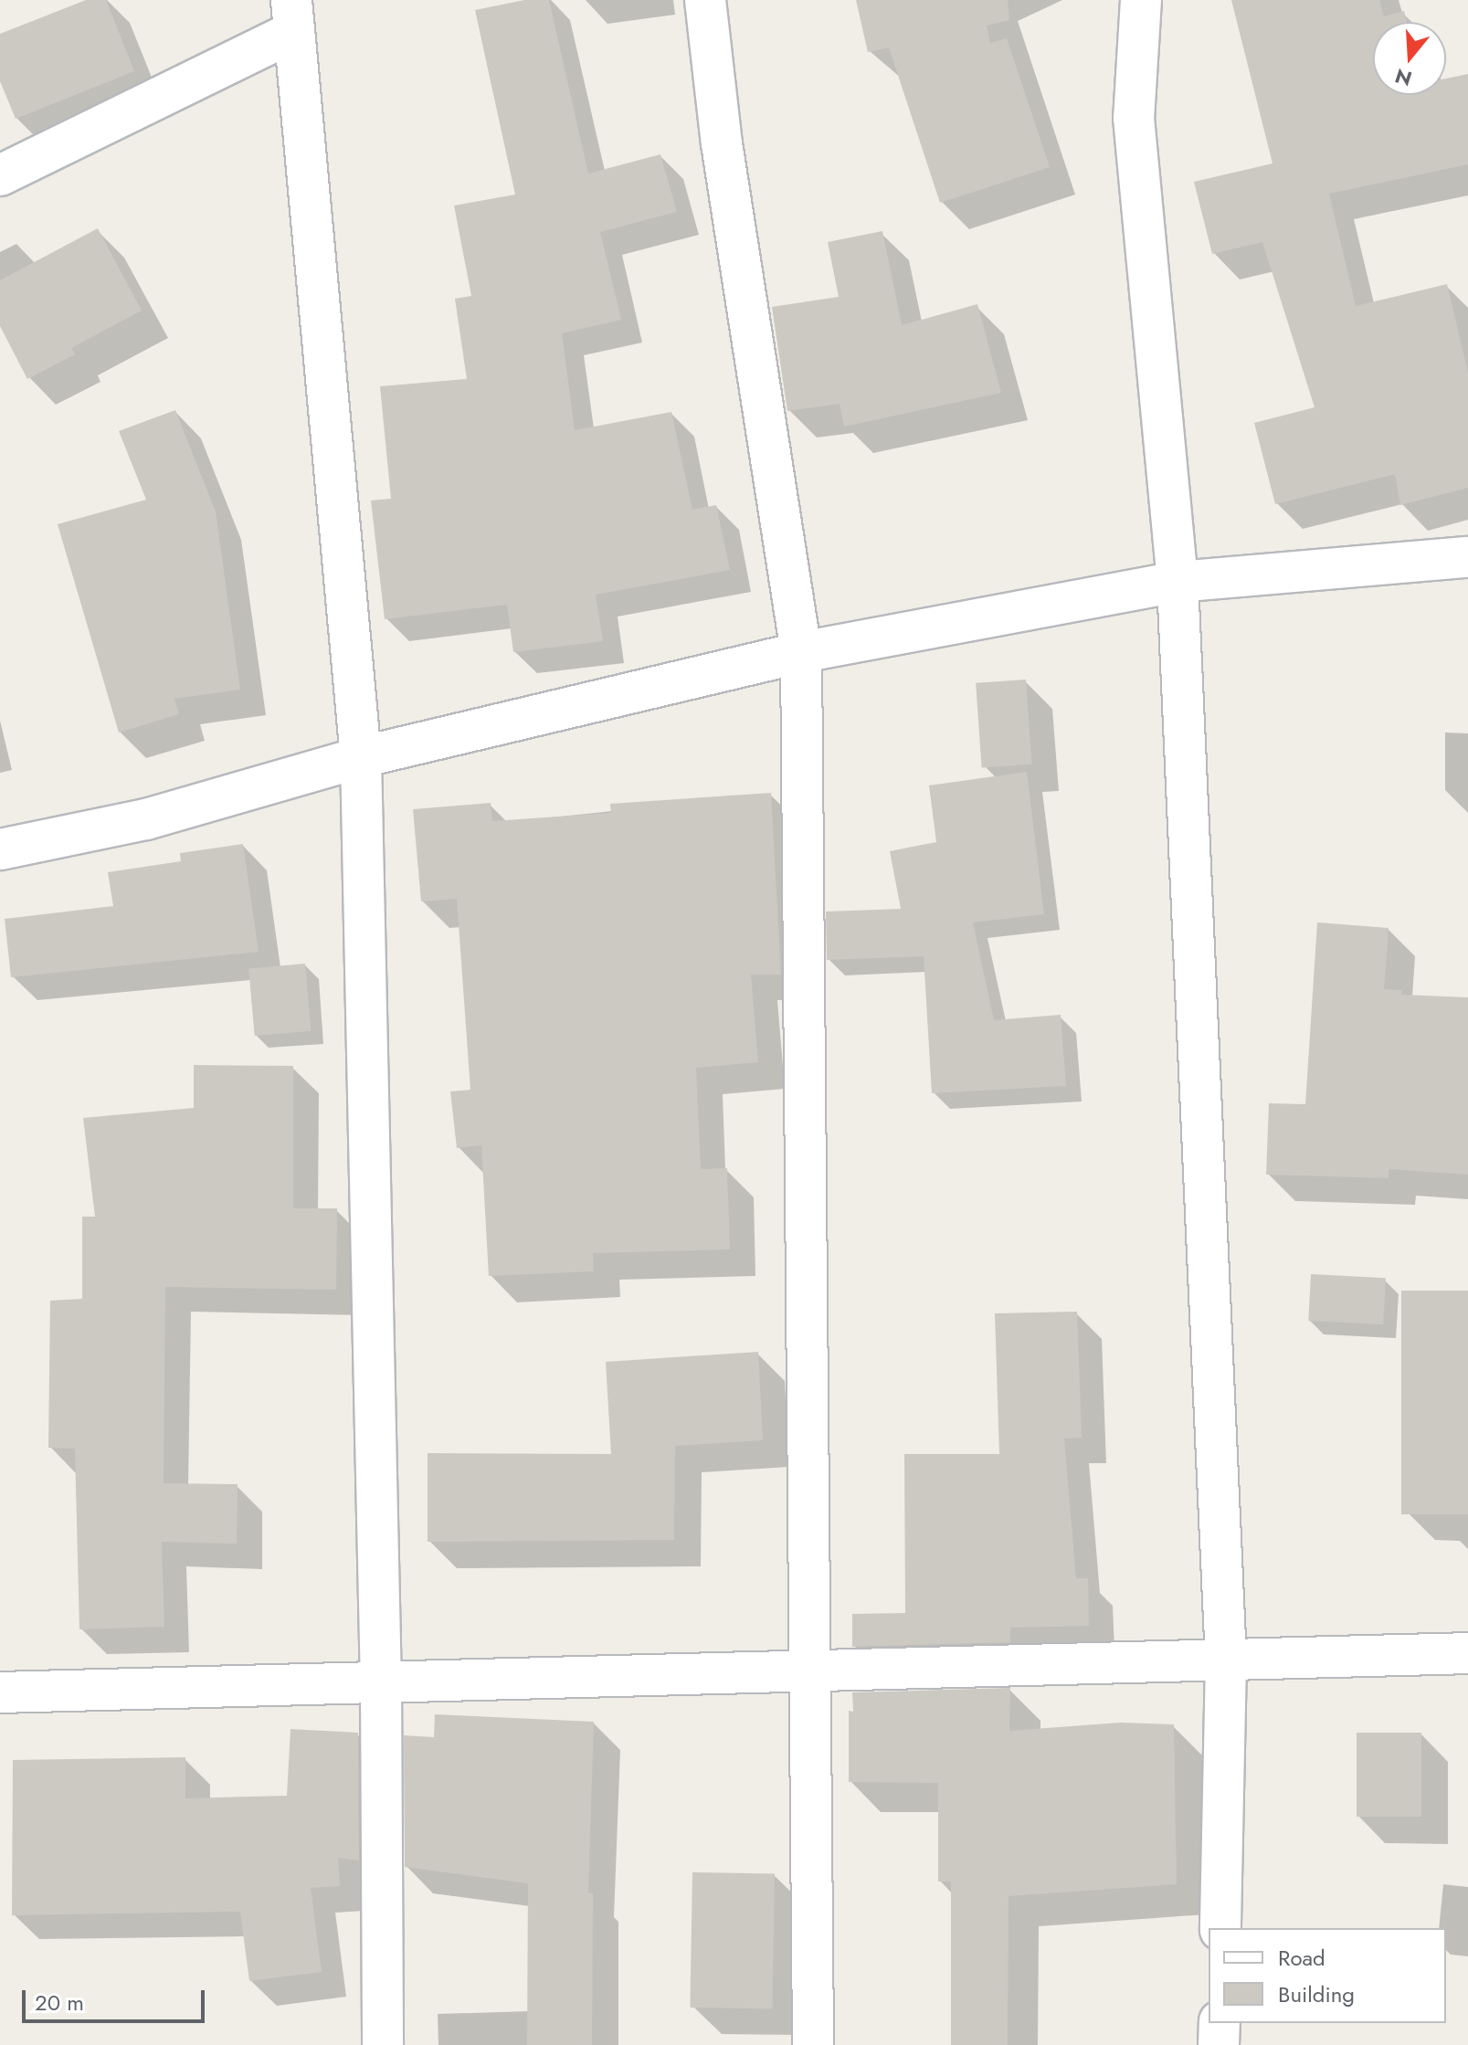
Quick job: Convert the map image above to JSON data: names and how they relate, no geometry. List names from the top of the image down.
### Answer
{
  "legend": ["Road", "Building"],
  "scale_bar": "20 m",
  "north": "bottom"
}
